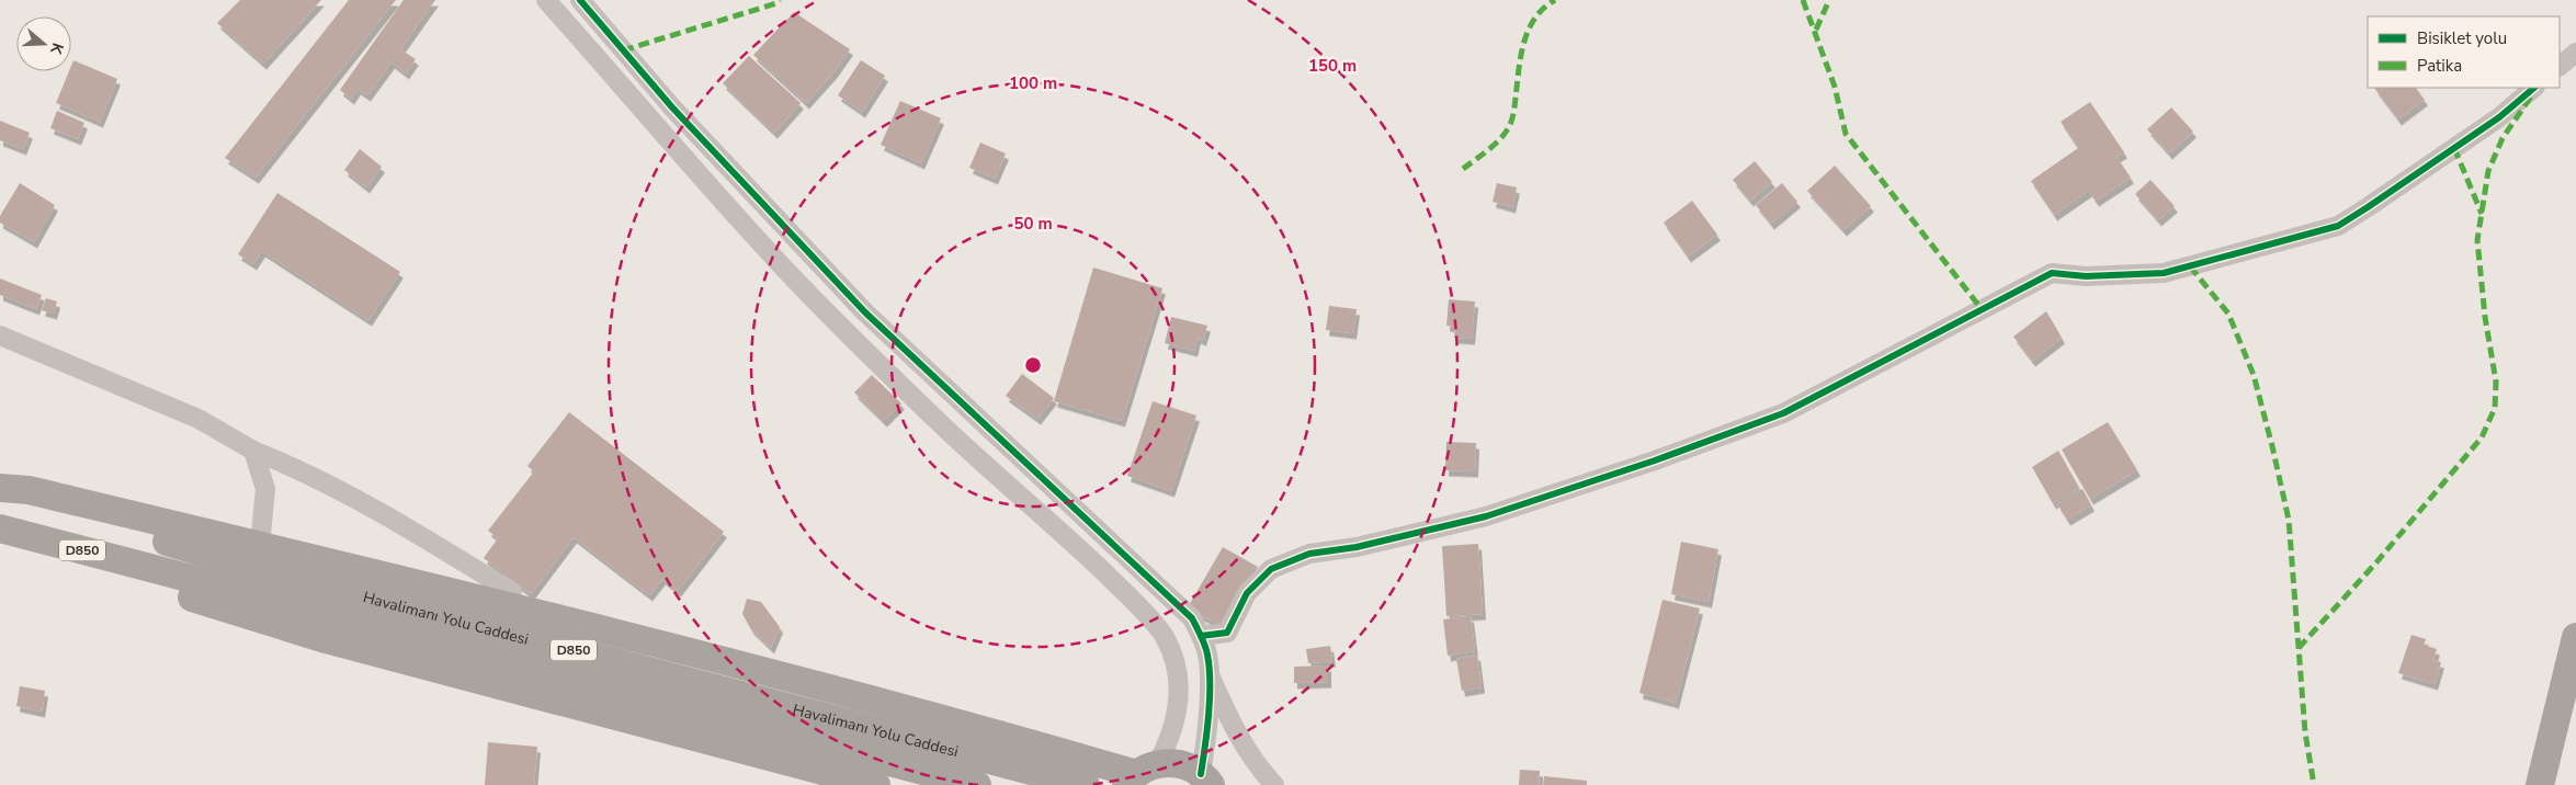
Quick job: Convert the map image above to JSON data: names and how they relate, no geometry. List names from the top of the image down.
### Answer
{
  "streets": {
    "highway": ["D850", "Havalimanı Yolu Caddesi"]
  },
  "legend": ["Bisiklet yolu", "Patika"],
  "north": "right",
  "rings": ["150 m", "100 m", "50 m"]
}
